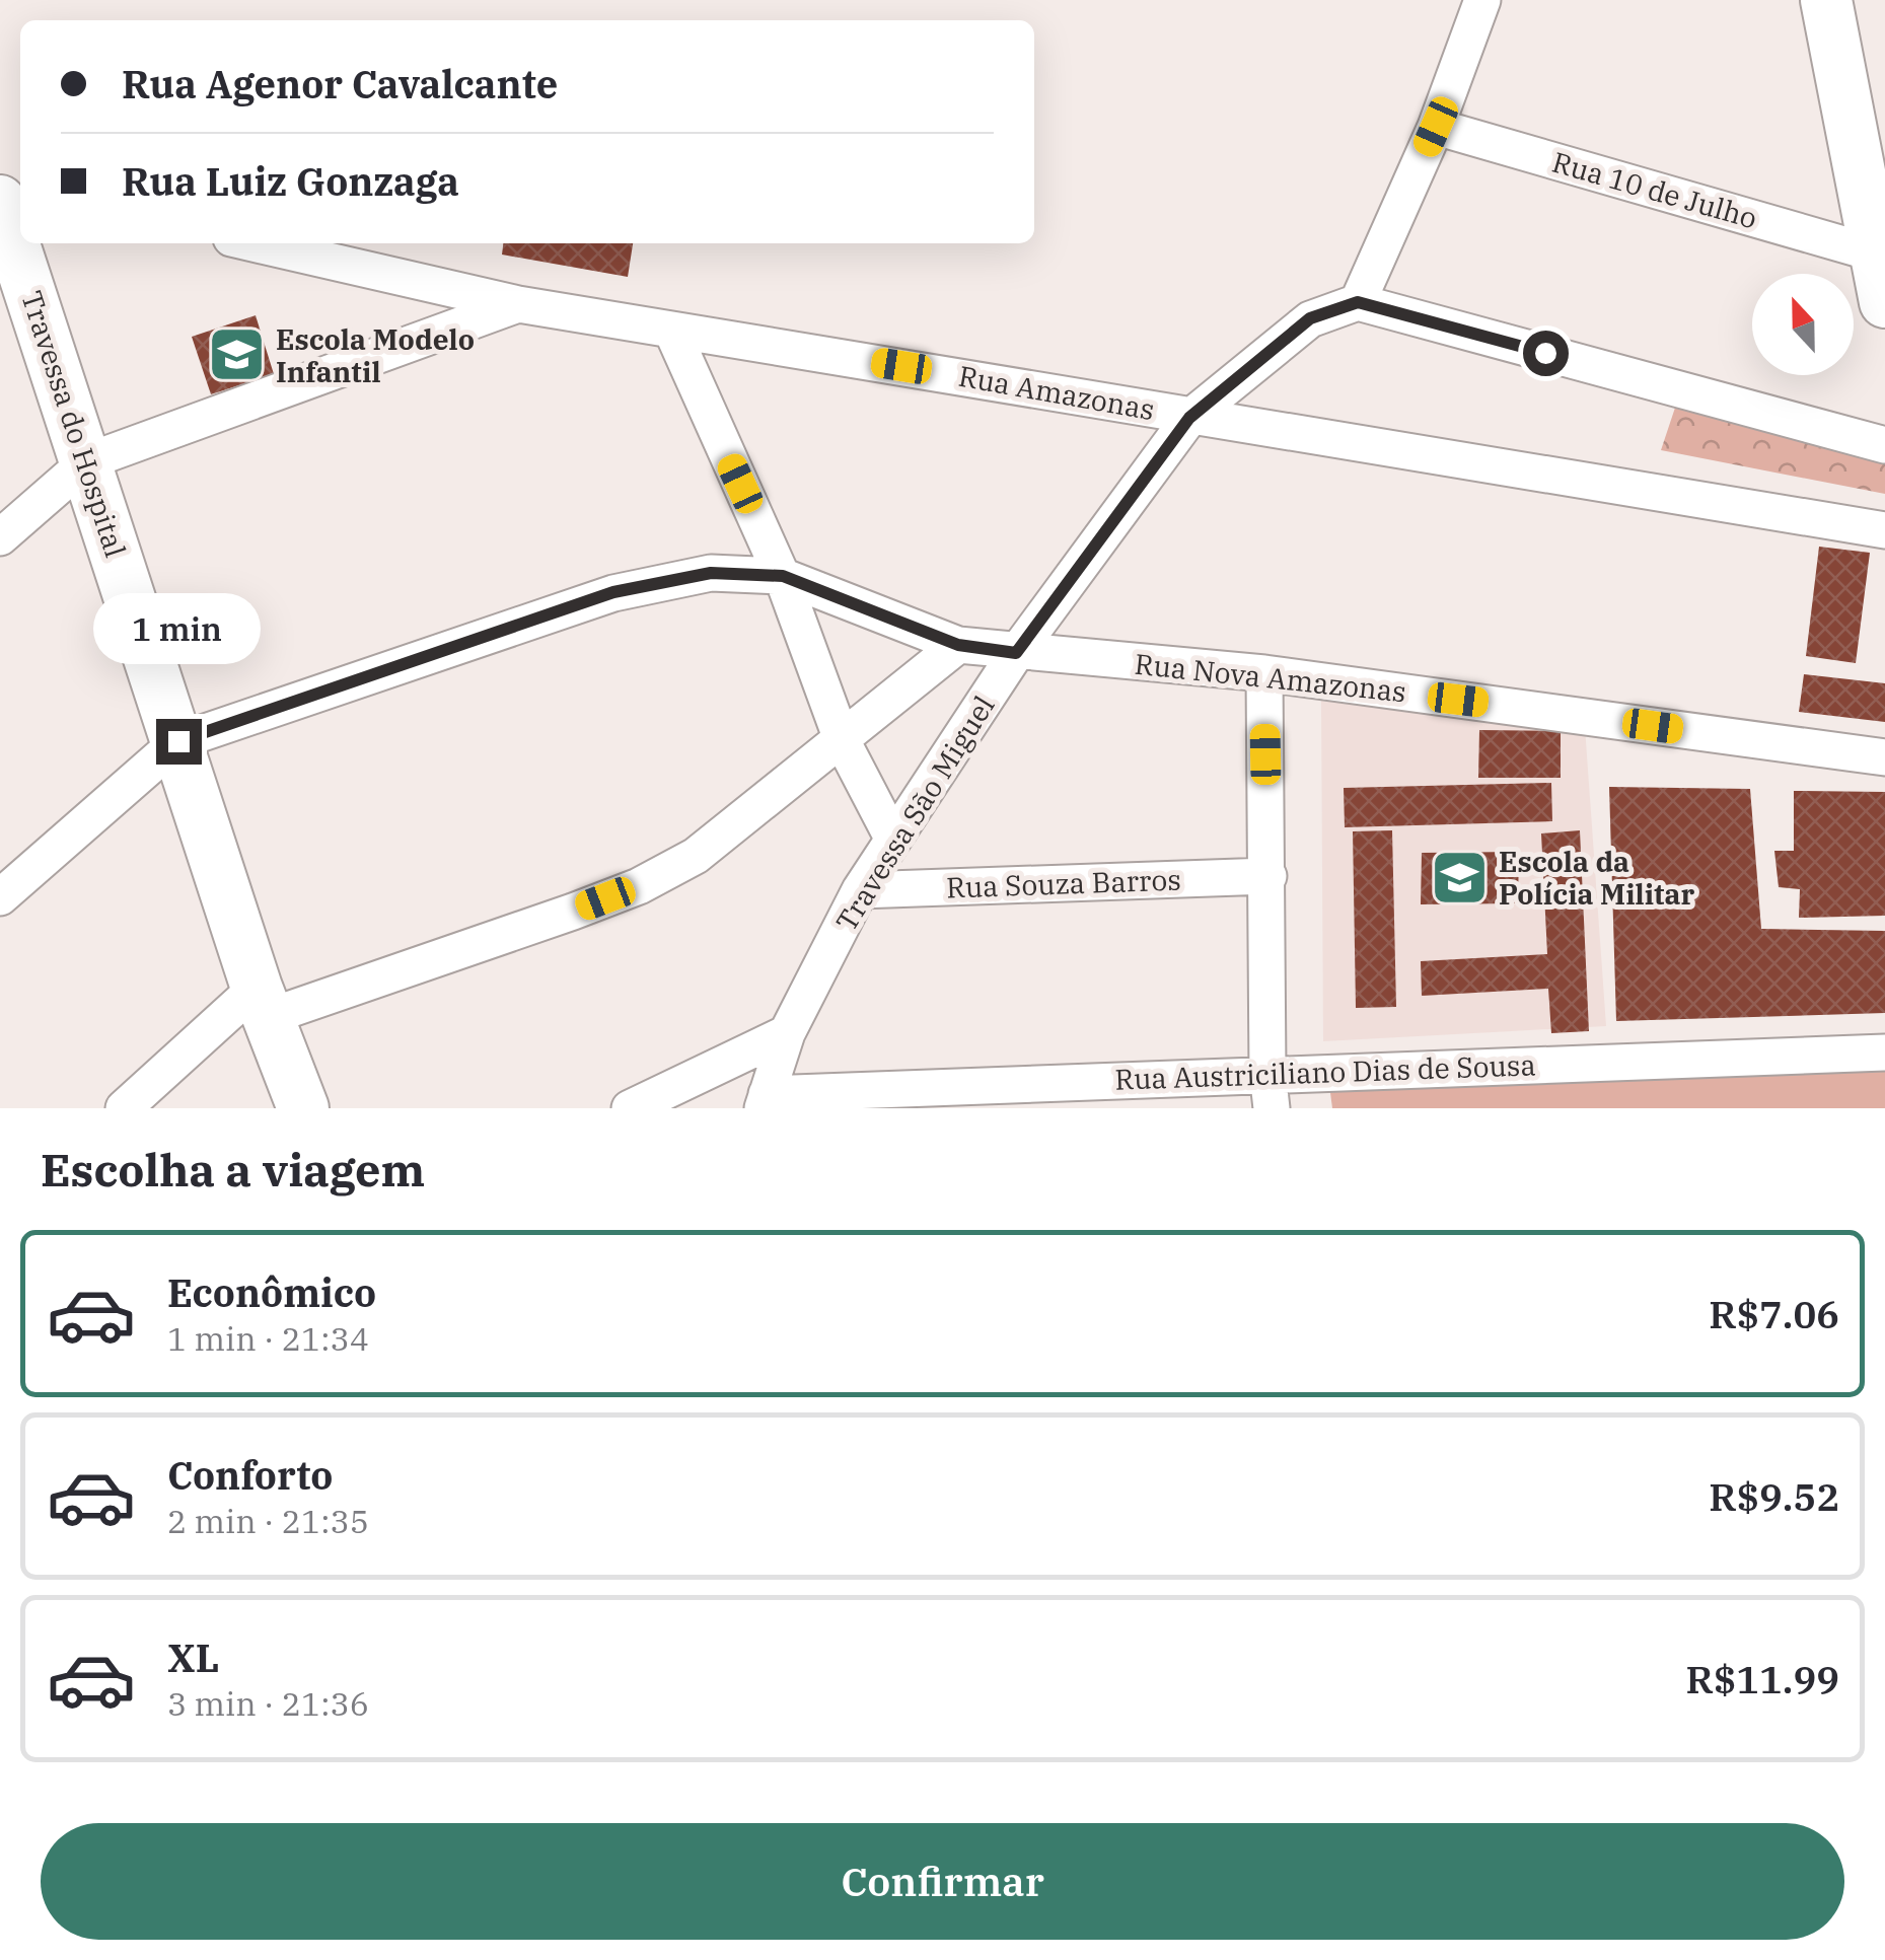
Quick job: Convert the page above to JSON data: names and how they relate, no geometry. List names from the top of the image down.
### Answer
{
  "streets": {
    "street": [
      "Rua 10 de Julho",
      "Rua Amazonas",
      "Travessa do Hospital",
      "Rua Nova Amazonas",
      "Travessa São Miguel",
      "Rua Souza Barros",
      "Rua Austriciliano Dias de Sousa"
    ]
  },
  "crossings": [
    ["Rua Amazonas", "Travessa São Miguel"],
    ["Travessa do Hospital", "Rua Nova Amazonas"],
    ["Rua Nova Amazonas", "Travessa São Miguel"],
    ["Travessa São Miguel", "Rua Souza Barros"],
    ["Travessa São Miguel", "Rua Austriciliano Dias de Sousa"]
  ],
  "places": {
    "school or university": ["Escola Modelo Infantil", "Escola da Polícia Militar"]
  },
  "north": "top",
  "page": {
    "banner": ["Rua Agenor Cavalcante", "Rua Luiz Gonzaga"],
    "bubble": "1 min",
    "heading": "Escolha a viagem",
    "list": [
      {
        "name": "Econômico",
        "note": "1 min · 21:34",
        "value": "R$7.06"
      },
      {
        "name": "Conforto",
        "note": "2 min · 21:35",
        "value": "R$9.52"
      },
      {
        "name": "XL",
        "note": "3 min · 21:36",
        "value": "R$11.99"
      }
    ],
    "buttons": "Confirmar"
  }
}
